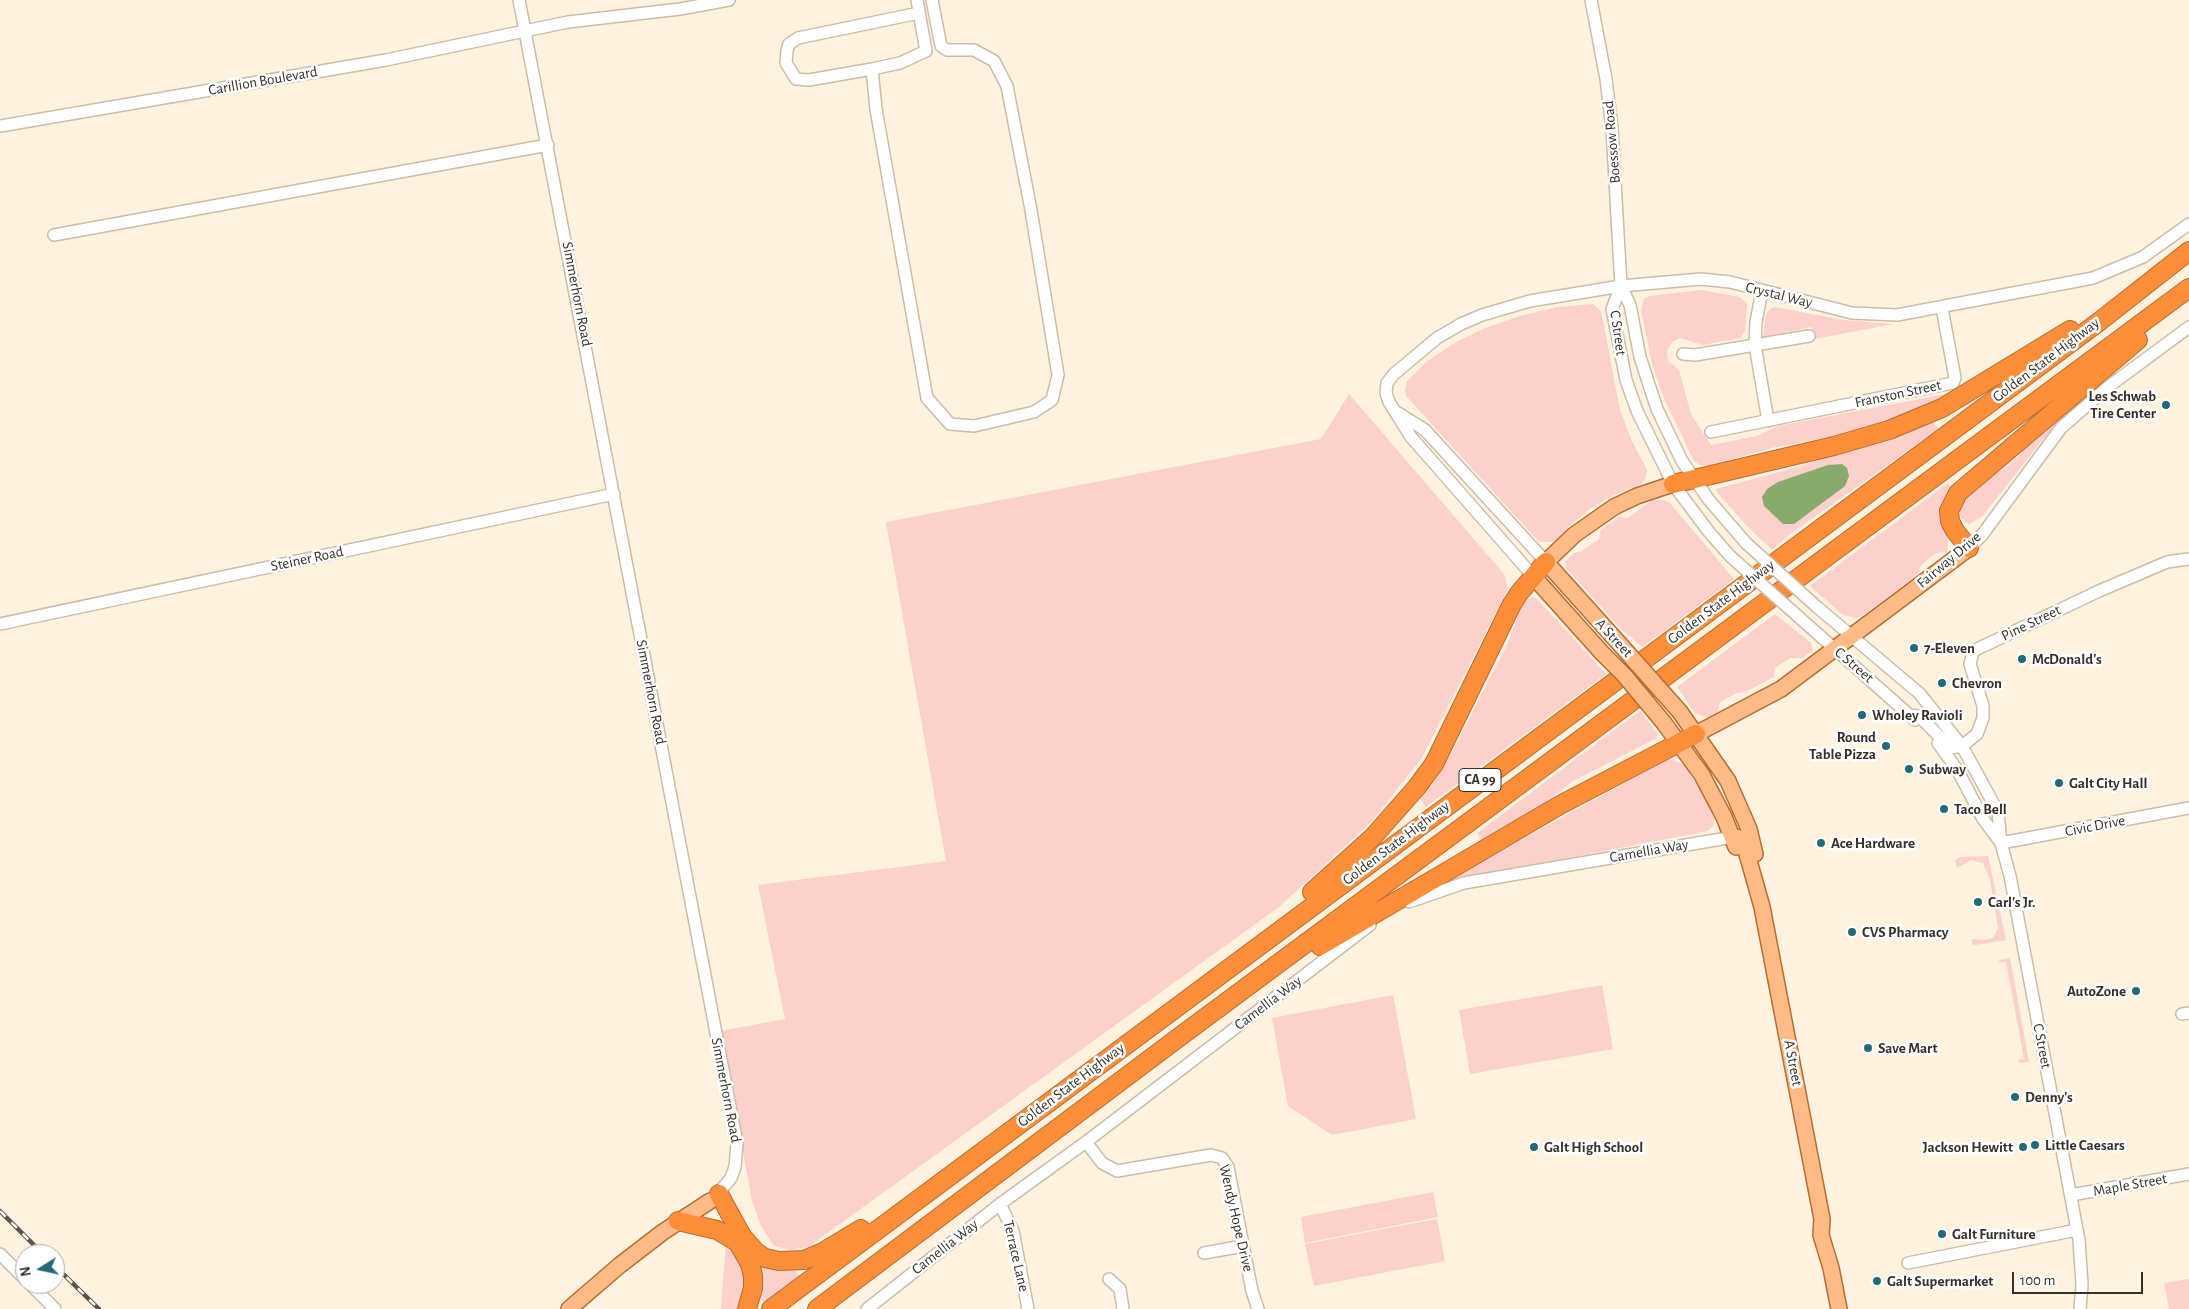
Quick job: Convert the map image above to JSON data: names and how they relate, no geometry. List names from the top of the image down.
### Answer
{
  "streets": {
    "highway": ["Golden State Highway", "CA 99"],
    "main road": ["Simmerhorn Road", "Fairway Drive", "A Street"],
    "street": [
      "Carillion Boulevard",
      "Boessow Road",
      "Crystal Way",
      "C Street",
      "Franston Street",
      "Steiner Road",
      "Pine Street",
      "Civic Drive",
      "Camellia Way",
      "Maple Street",
      "Wendy Hope Drive",
      "Terrace Lane"
    ]
  },
  "crossings": [
    ["Carillion Boulevard", "Simmerhorn Road"],
    ["Boessow Road", "Crystal Way"],
    ["Boessow Road", "C Street"],
    ["Simmerhorn Road", "Steiner Road"],
    ["Crystal Way", "C Street"],
    ["Crystal Way", "Franston Street"],
    ["Crystal Way", "A Street"],
    ["C Street", "Fairway Drive"],
    ["C Street", "Pine Street"],
    ["C Street", "Civic Drive"],
    ["C Street", "Maple Street"],
    ["Fairway Drive", "A Street"],
    ["A Street", "Camellia Way"],
    ["Camellia Way", "Wendy Hope Drive"],
    ["Camellia Way", "Terrace Lane"]
  ],
  "places": [
    "Les Schwab Tire Center",
    "7-Eleven",
    "McDonald's",
    "Chevron",
    "Wholey Ravioli",
    "Round Table Pizza",
    "Subway",
    "Galt City Hall",
    "Taco Bell",
    "Ace Hardware",
    "Carl's Jr.",
    "CVS Pharmacy",
    "AutoZone",
    "Save Mart",
    "Denny's",
    "Little Caesars",
    "Galt High School",
    "Jackson Hewitt",
    "Galt Furniture",
    "Galt Supermarket"
  ],
  "scale_bar": "100 m",
  "north": "left"
}
